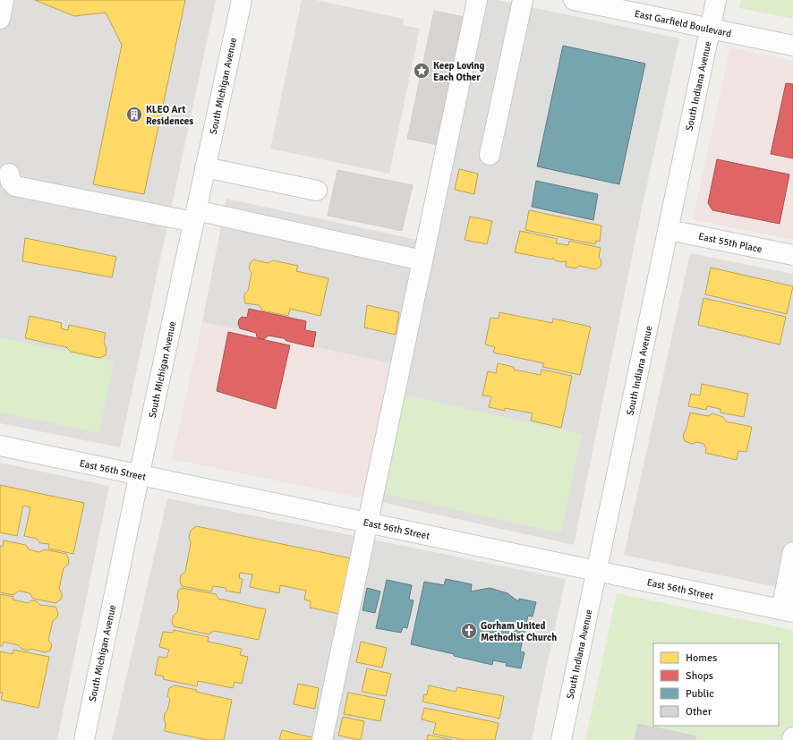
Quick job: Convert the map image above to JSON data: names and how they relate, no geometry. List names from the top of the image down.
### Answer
{
  "streets": {
    "street": [
      "East Garfield Boulevard",
      "South Michigan Avenue",
      "South Indiana Avenue",
      "East 55th Place",
      "East 56th Street"
    ]
  },
  "crossings": [
    ["East Garfield Boulevard", "South Indiana Avenue"],
    ["South Michigan Avenue", "East 56th Street"],
    ["South Indiana Avenue", "East 55th Place"],
    ["South Indiana Avenue", "East 56th Street"]
  ],
  "places": {
    "place": ["Keep Loving Each Other"],
    "building": ["KLEO Art Residences"],
    "church": ["Gorham United Methodist Church"]
  },
  "legend": [
    "Homes",
    "Shops",
    "Public",
    "Other"
  ]
}
